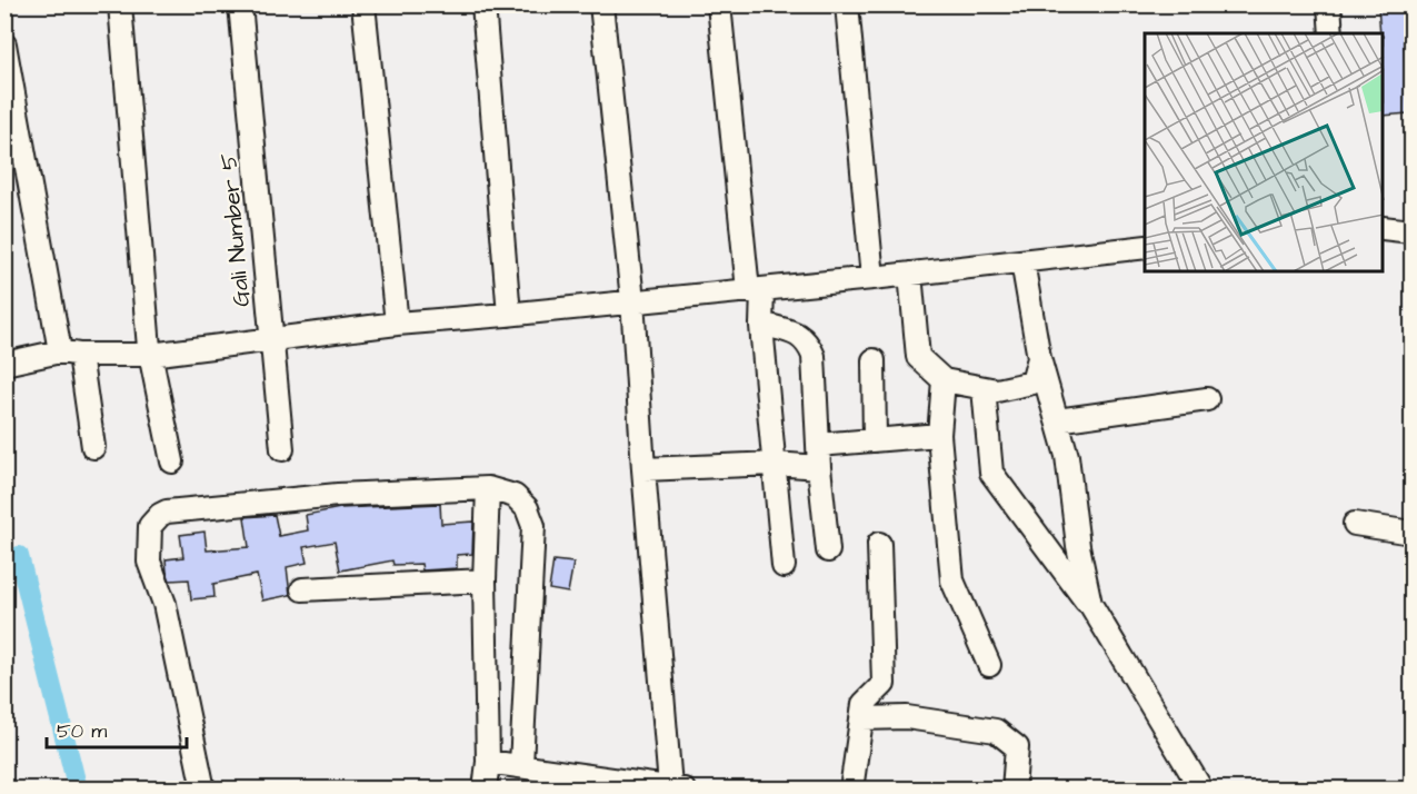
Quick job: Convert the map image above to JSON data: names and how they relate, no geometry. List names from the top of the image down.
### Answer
{
  "streets": {
    "street": ["Gali Number 5"]
  },
  "scale_bar": "50 m"
}
